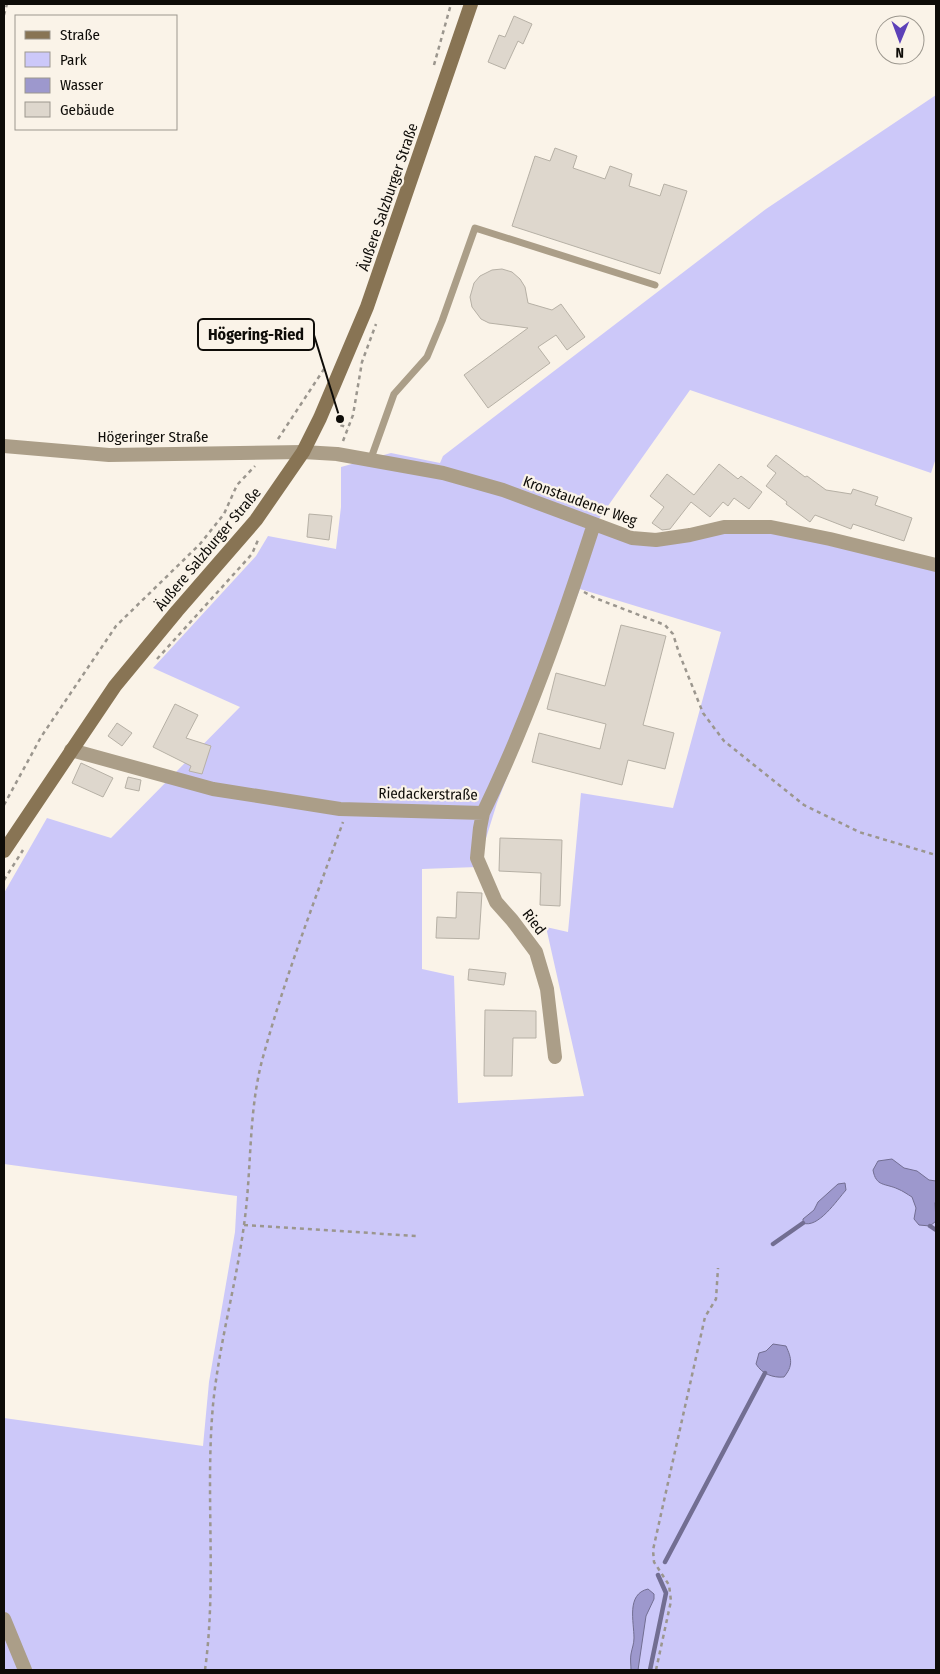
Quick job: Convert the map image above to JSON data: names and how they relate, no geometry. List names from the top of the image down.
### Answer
{
  "streets": {
    "main road": ["Äußere Salzburger Straße"],
    "street": [
      "Högeringer Straße",
      "Kronstaudener Weg",
      "Riedackerstraße",
      "Ried"
    ]
  },
  "crossings": [
    ["Äußere Salzburger Straße", "Högeringer Straße"],
    ["Äußere Salzburger Straße", "Kronstaudener Weg"],
    ["Äußere Salzburger Straße", "Riedackerstraße"],
    ["Högeringer Straße", "Kronstaudener Weg"],
    ["Kronstaudener Weg", "Riedackerstraße"],
    ["Riedackerstraße", "Ried"]
  ],
  "places": ["Högering-Ried"],
  "legend": [
    "Straße",
    "Park",
    "Wasser",
    "Gebäude"
  ],
  "north": "bottom"
}
